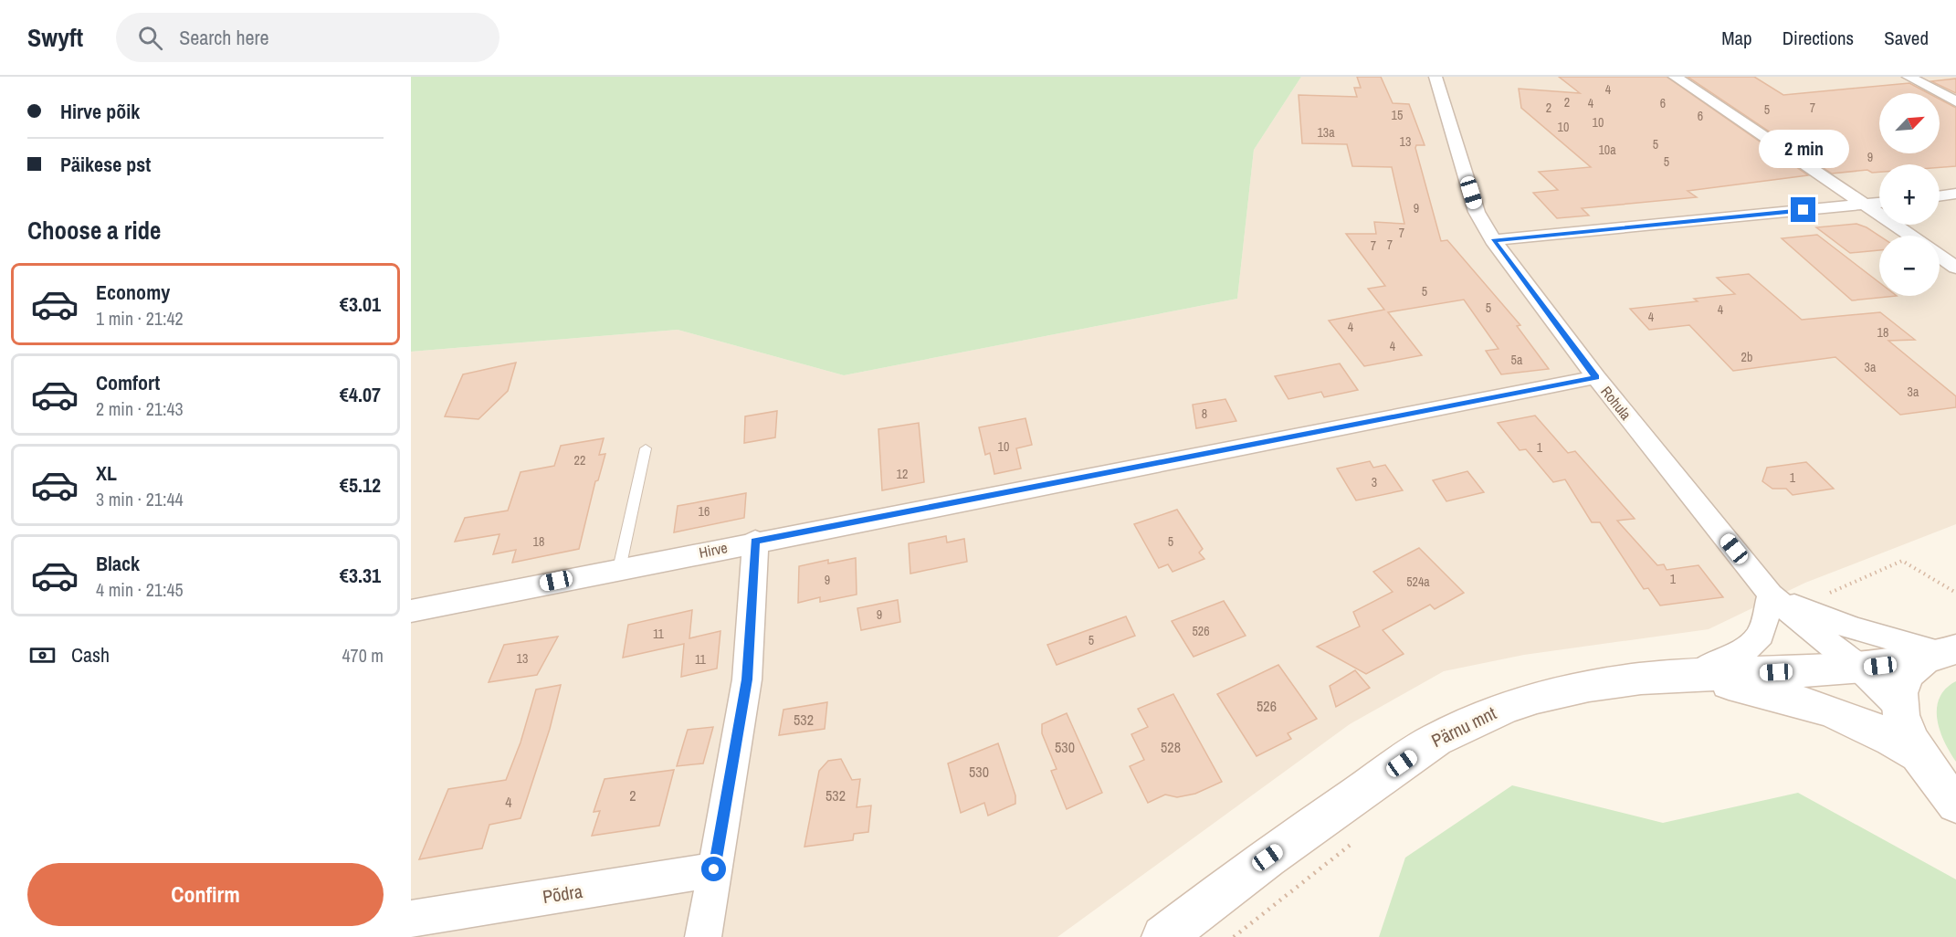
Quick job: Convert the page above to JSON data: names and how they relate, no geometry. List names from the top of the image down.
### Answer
{
  "streets": {
    "main road": ["Pärnu mnt"],
    "street": ["Rohula", "Hirve", "Põdra"]
  },
  "crossings": [
    ["Rohula", "Hirve"],
    ["Rohula", "Pärnu mnt"]
  ],
  "house_numbers": [
    "4",
    "2",
    "4",
    "6",
    "2",
    "7",
    "5",
    "15",
    "6",
    "10",
    "10",
    "13a",
    "13",
    "5",
    "10a",
    "9",
    "5",
    "9",
    "7",
    "7",
    "7",
    "5",
    "5",
    "4",
    "4",
    "4",
    "18",
    "4",
    "2b",
    "5a",
    "3a",
    "3a",
    "8",
    "10",
    "1",
    "22",
    "12",
    "1",
    "3",
    "16",
    "18",
    "5",
    "1",
    "9",
    "524a",
    "9",
    "526",
    "11",
    "5",
    "13",
    "11",
    "526",
    "532",
    "530",
    "528",
    "530",
    "2",
    "532",
    "4"
  ],
  "north": "top right",
  "page": {
    "header": "Swyft",
    "search": "Search here",
    "nav": ["Map", "Directions", "Saved"],
    "banner": ["Hirve põik", "Päikese pst"],
    "map_buttons": ["+", "−"],
    "bubble": "2 min",
    "heading": "Choose a ride",
    "list": [
      {
        "name": "Economy",
        "note": "1 min · 21:42",
        "value": "€3.01"
      },
      {
        "name": "Comfort",
        "note": "2 min · 21:43",
        "value": "€4.07"
      },
      {
        "name": "XL",
        "note": "3 min · 21:44",
        "value": "€5.12"
      },
      {
        "name": "Black",
        "note": "4 min · 21:45",
        "value": "€3.31"
      }
    ],
    "pay": ["Cash", "470 m"],
    "buttons": "Confirm"
  }
}
